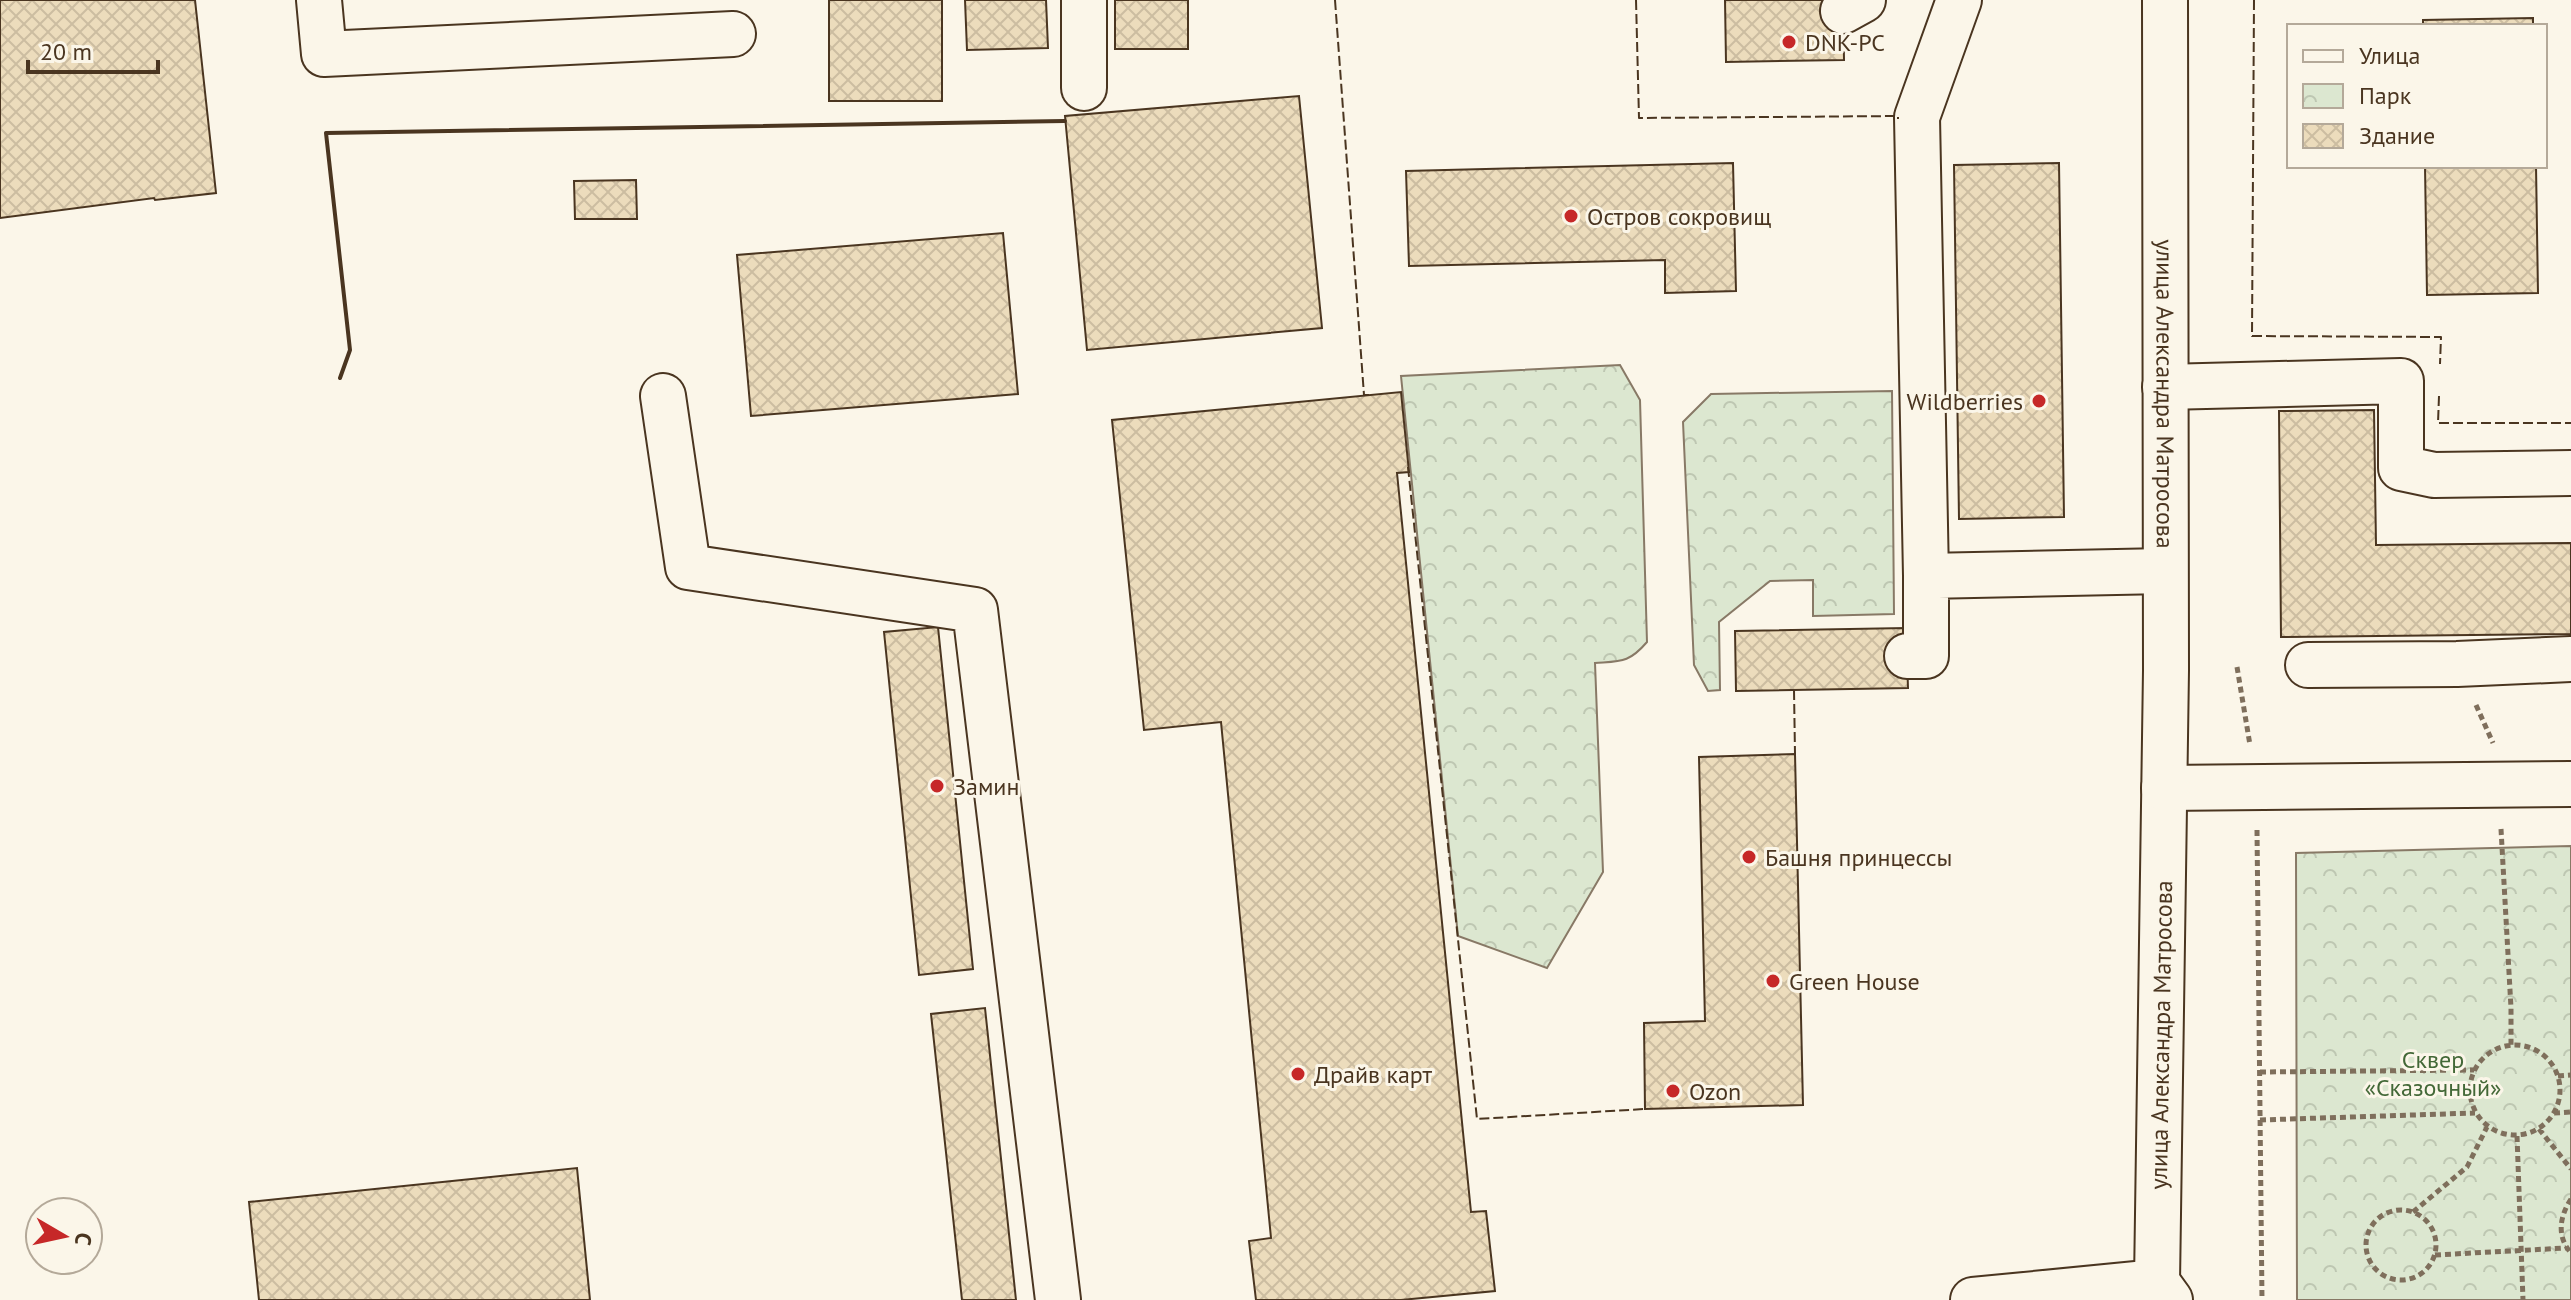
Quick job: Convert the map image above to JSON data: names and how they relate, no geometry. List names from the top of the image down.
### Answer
{
  "streets": {
    "street": ["улица Александра Матросова"]
  },
  "parks": ["Сквер «Сказочный»"],
  "places": [
    "DNK-PC",
    "Остров сокровищ",
    "Wildberries",
    "Замин",
    "Башня принцессы",
    "Green House",
    "Драйв карт",
    "Ozon"
  ],
  "legend": ["Улица", "Парк", "Здание"],
  "scale_bar": "20 m",
  "north": "right"
}
